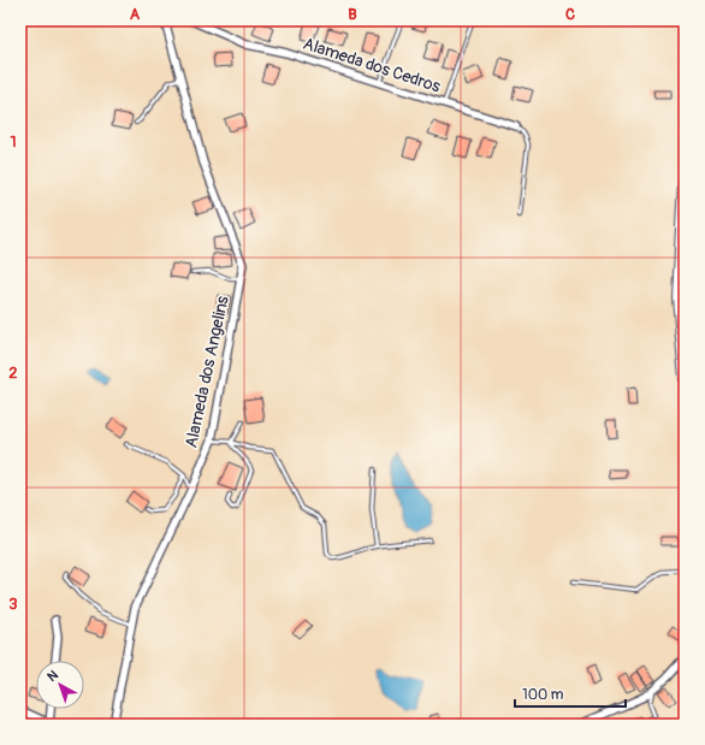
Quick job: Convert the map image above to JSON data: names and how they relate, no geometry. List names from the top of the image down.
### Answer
{
  "streets": {
    "street": ["Alameda dos Cedros", "Alameda dos Angelins"]
  },
  "scale_bar": "100 m",
  "north": "top left",
  "grid": {
    "columns": ["A", "B", "C"],
    "rows": ["1", "2", "3"]
  }
}
